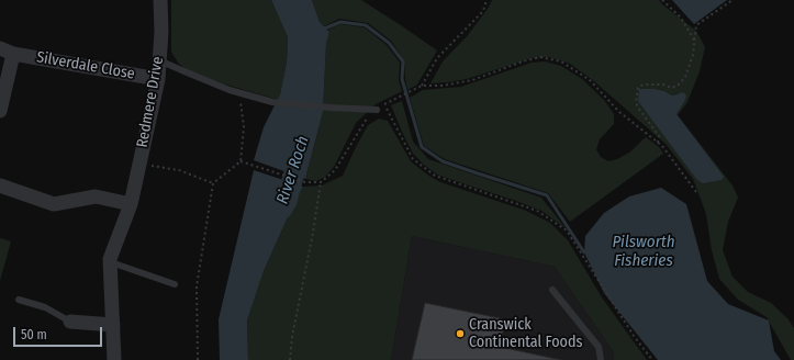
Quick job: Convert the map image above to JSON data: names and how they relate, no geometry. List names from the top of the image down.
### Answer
{
  "streets": {
    "street": ["Silverdale Close", "Redmere Drive"]
  },
  "crossings": [
    ["Silverdale Close", "Redmere Drive"]
  ],
  "water": ["River Roch", "Pilsworth Fisheries"],
  "places": ["Cranswick Continental Foods"],
  "scale_bar": "50 m"
}
